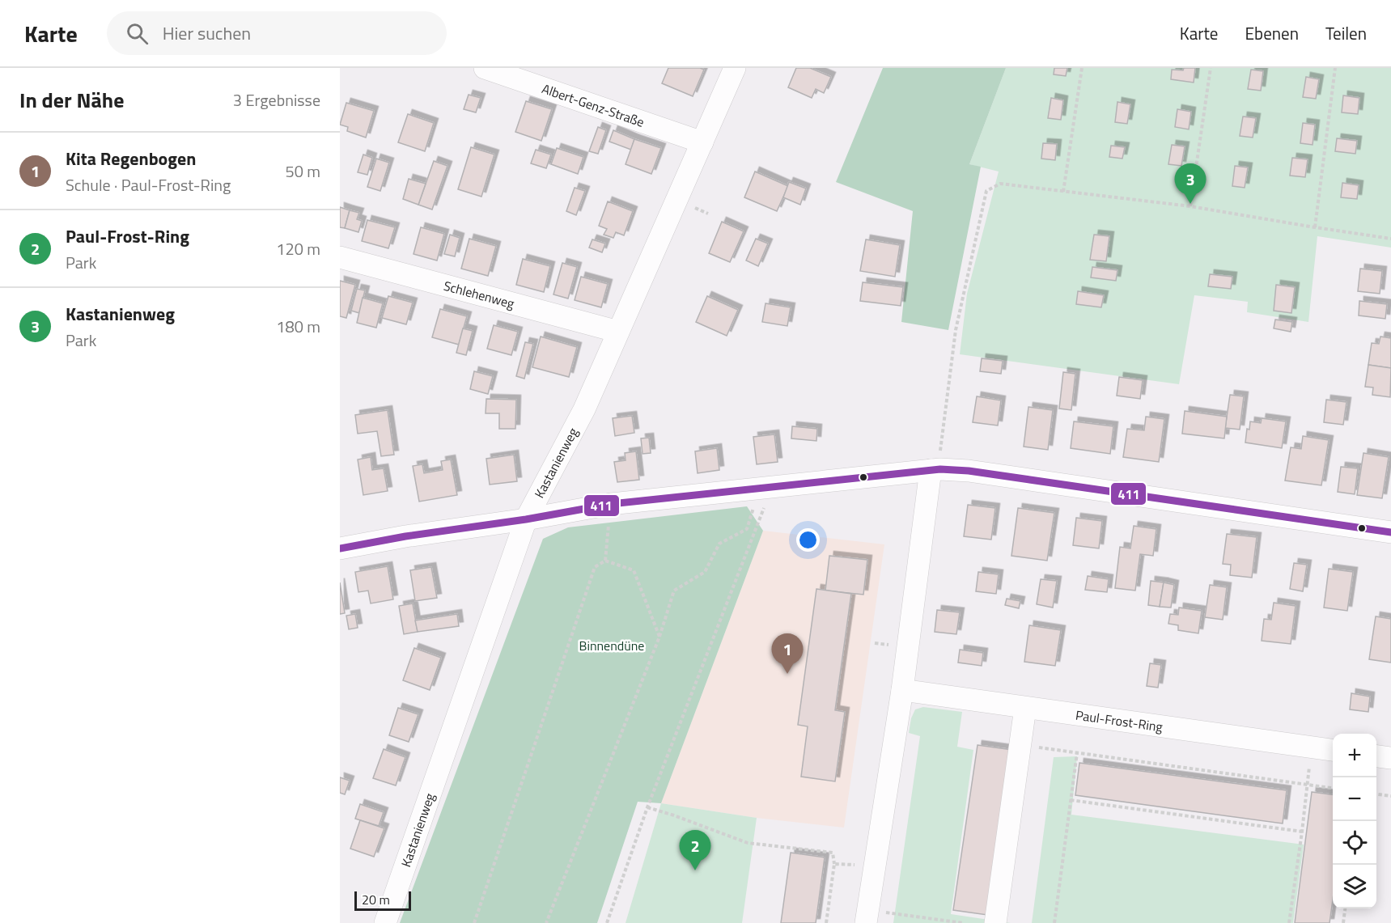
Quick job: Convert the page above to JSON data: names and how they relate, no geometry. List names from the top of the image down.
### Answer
{
  "streets": {
    "street": [
      "Albert-Genz-Straße",
      "Schlehenweg",
      "Kastanienweg",
      "Paul-Frost-Ring"
    ]
  },
  "crossings": [
    ["Albert-Genz-Straße", "Kastanienweg"],
    ["Schlehenweg", "Kastanienweg"]
  ],
  "parks": ["Binnendüne"],
  "lines": ["transit line 411"],
  "scale_bar": "20 m",
  "page": {
    "header": "Karte",
    "search": "Hier suchen",
    "nav": ["Karte", "Ebenen", "Teilen"],
    "heading": ["In der Nähe", "3 Ergebnisse"],
    "list": [
      {
        "mark": "1",
        "name": "Kita Regenbogen",
        "note": "Schule · Paul-Frost-Ring",
        "value": "50 m"
      },
      {
        "mark": "2",
        "name": "Paul-Frost-Ring",
        "note": "Park",
        "value": "120 m"
      },
      {
        "mark": "3",
        "name": "Kastanienweg",
        "note": "Park",
        "value": "180 m"
      }
    ],
    "pins": ["3", "1", "2"],
    "map_buttons": ["+", "−"],
    "scale": "20 m"
  }
}
